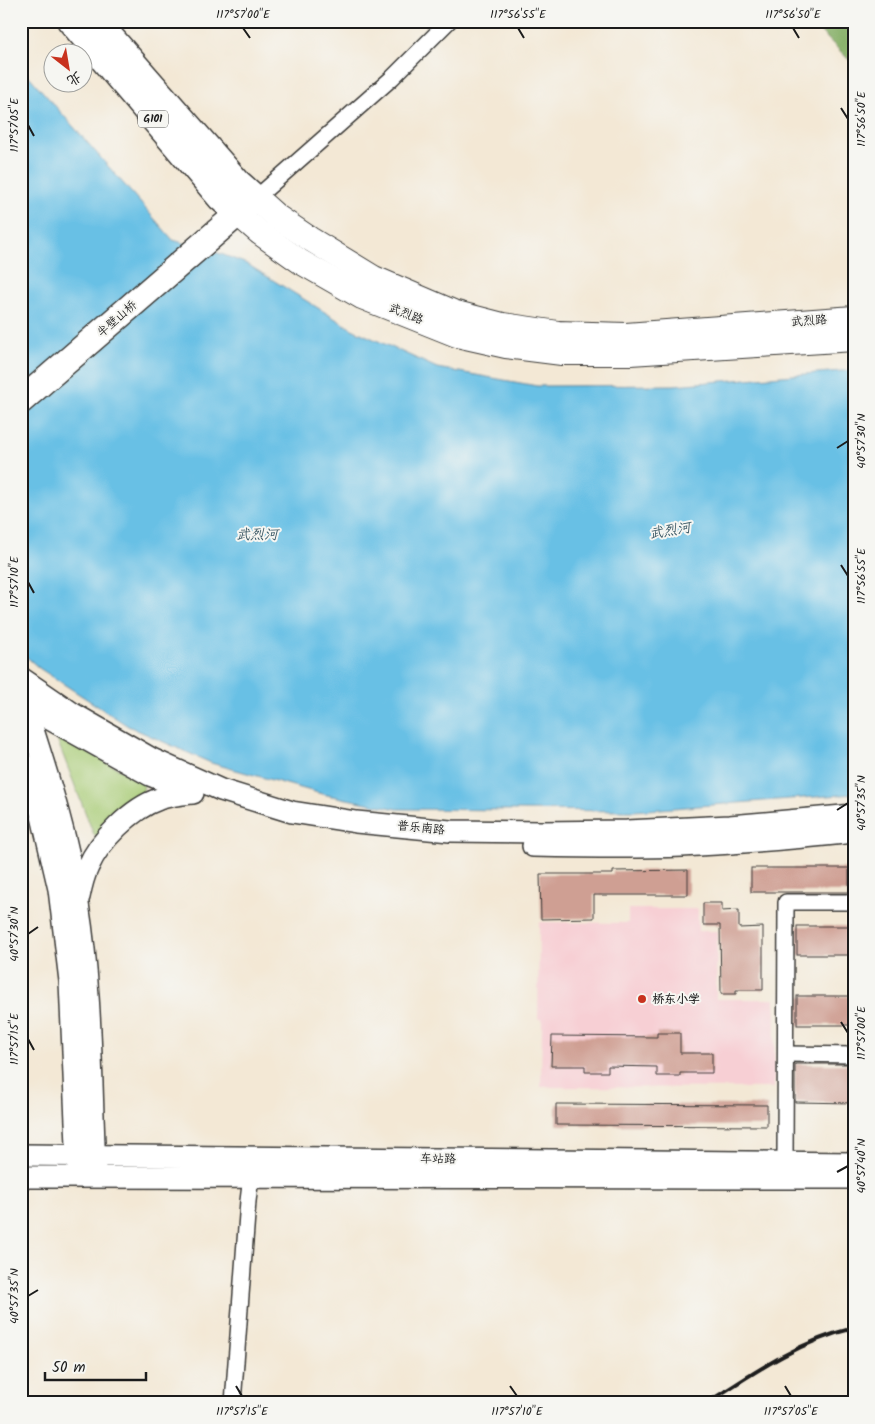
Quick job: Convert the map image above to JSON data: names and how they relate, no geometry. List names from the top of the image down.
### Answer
{
  "streets": {
    "highway": ["G101", "武烈路", "半壁山桥"],
    "main road": ["普乐南路", "车站路"]
  },
  "crossings": [
    ["武烈路", "半壁山桥"]
  ],
  "water": ["武烈河"],
  "places": ["桥东小学"],
  "scale_bar": "50 m",
  "north": "bottom right",
  "coordinates": [
    "117°57'00\"E",
    "117°56'55\"E",
    "117°56'50\"E",
    "117°57'05\"E",
    "40°57'30\"N",
    "117°57'10\"E",
    "40°57'35\"N",
    "117°57'15\"E",
    "40°57'40\"N"
  ]
}
